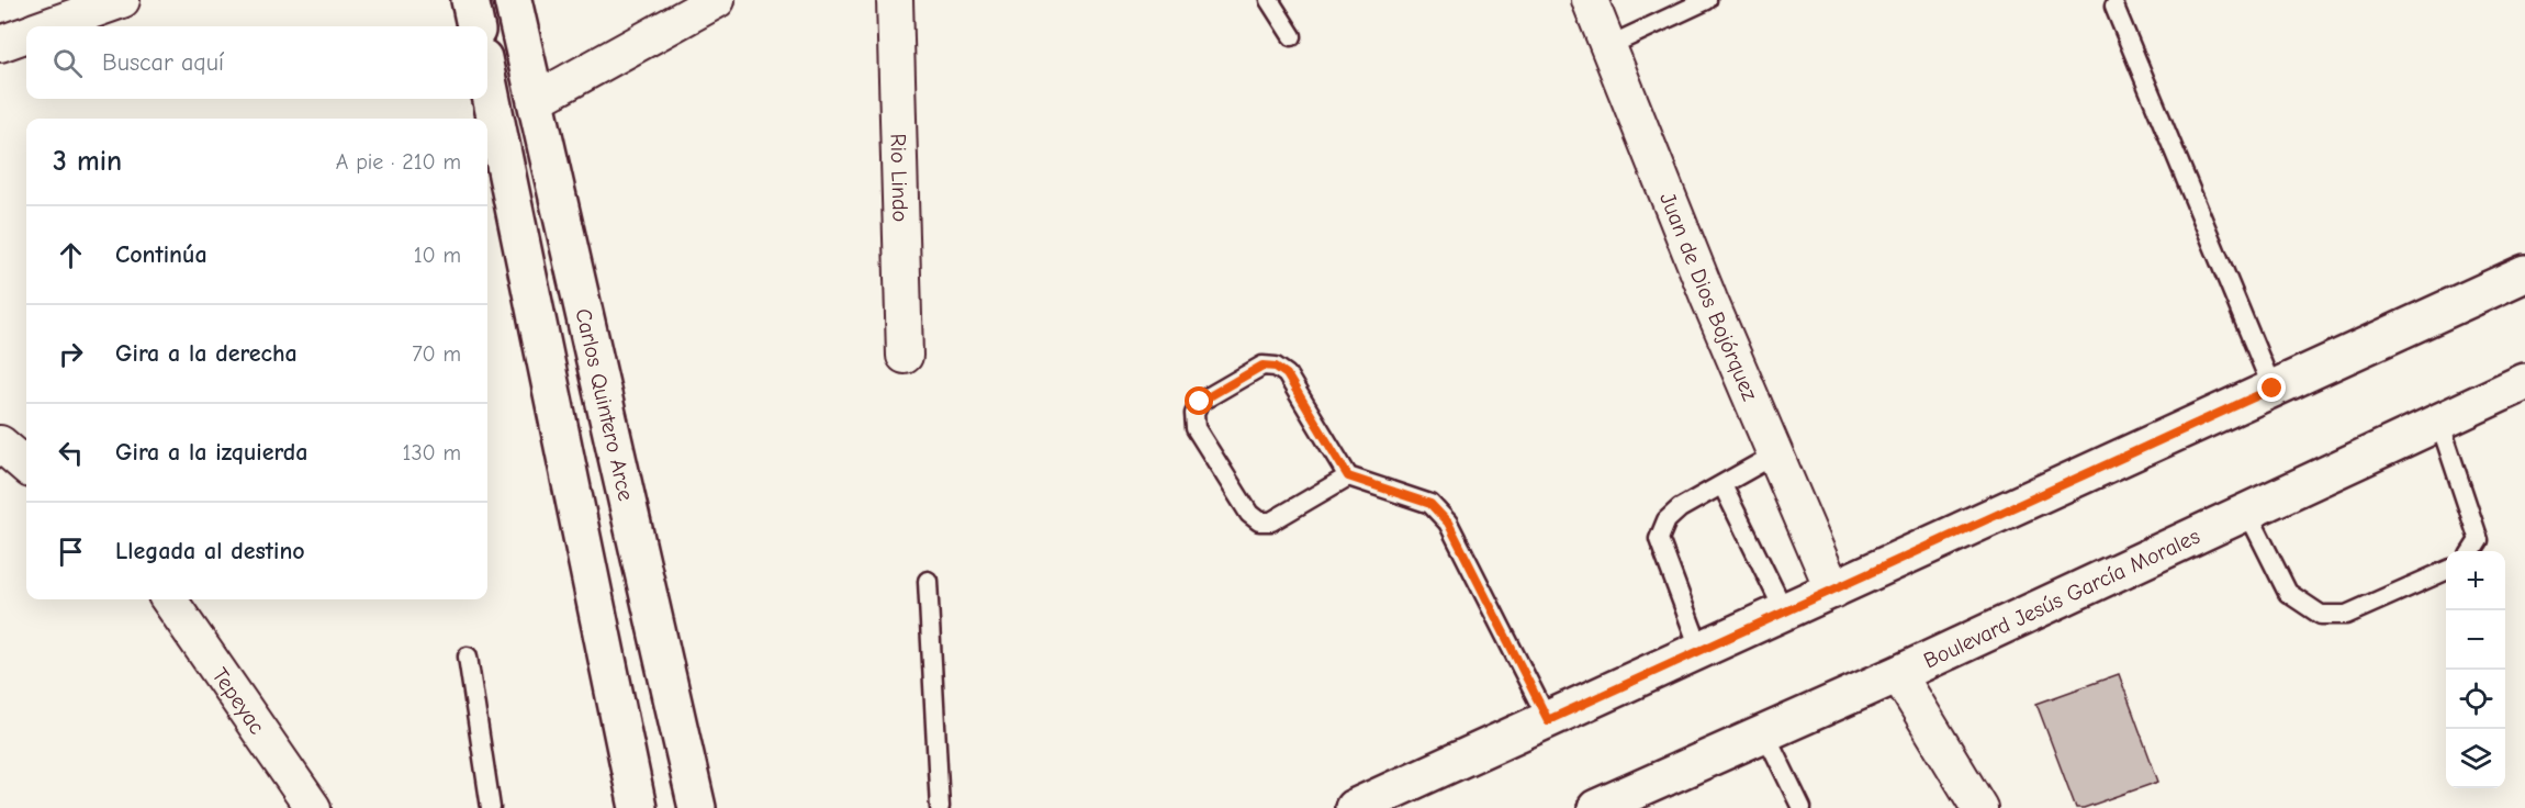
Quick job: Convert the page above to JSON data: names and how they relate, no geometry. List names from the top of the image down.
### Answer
{
  "streets": {
    "main road": ["Carlos Quintero Arce", "Boulevard Jesús García Morales"],
    "street": ["Rio Lindo", "Juan de Dios Bojórquez", "Tepeyac"]
  },
  "page": {
    "search": "Buscar aquí",
    "heading": ["3 min", "A pie · 210 m"],
    "list": [
      ["Continúa", "10 m"],
      ["Gira a la derecha", "70 m"],
      ["Gira a la izquierda", "130 m"],
      "Llegada al destino"
    ],
    "map_buttons": ["+", "−"]
  }
}
